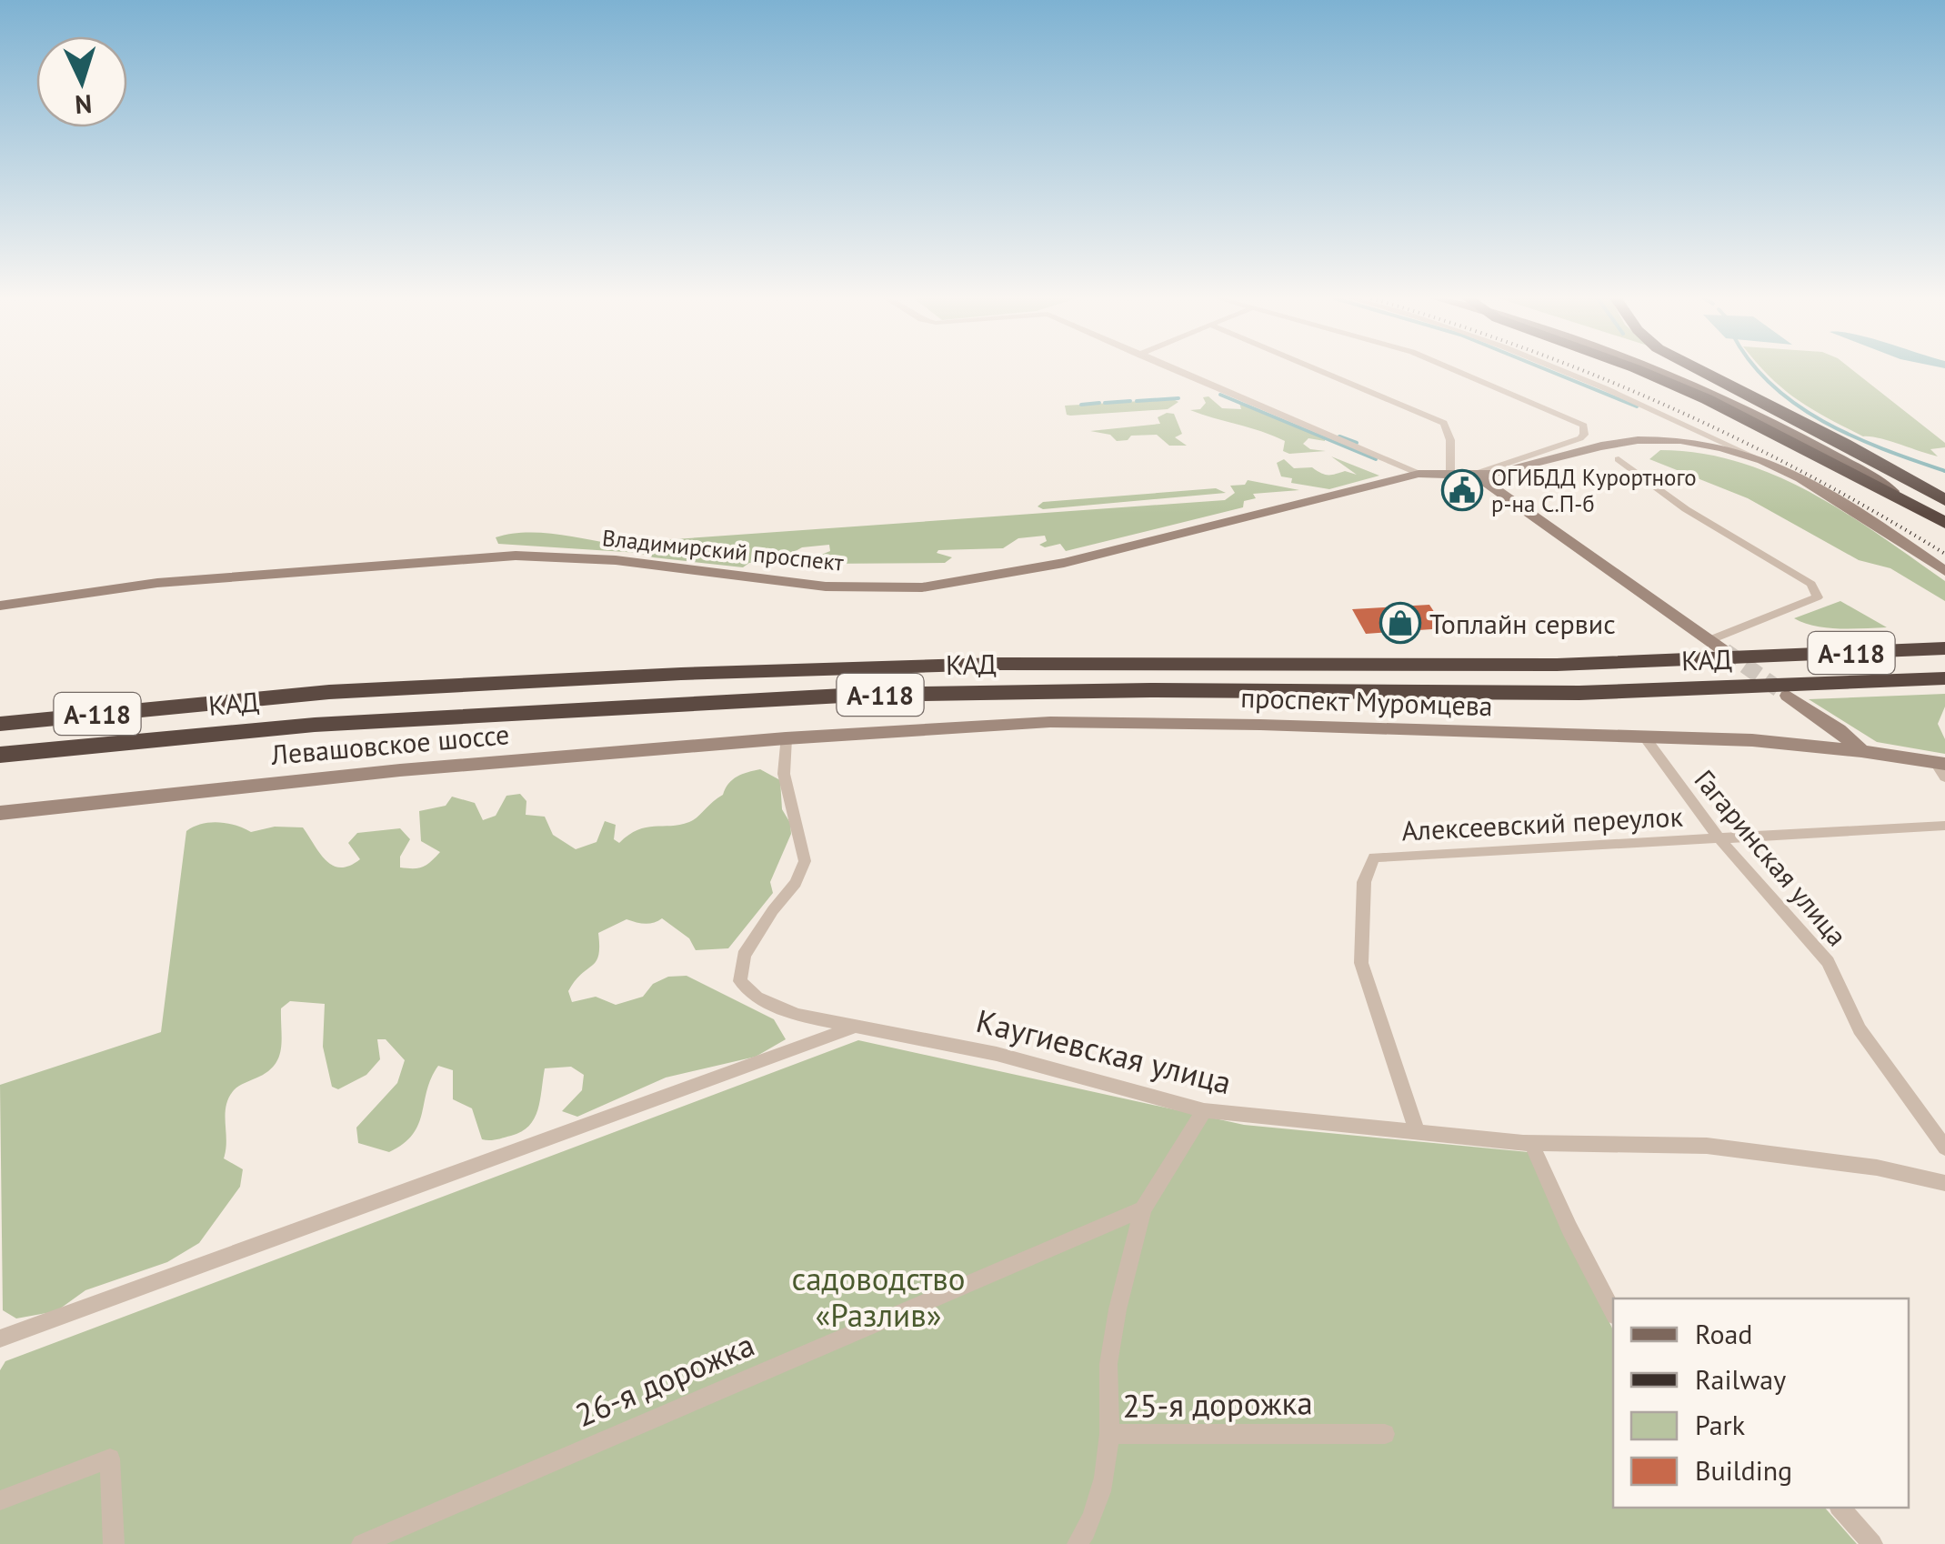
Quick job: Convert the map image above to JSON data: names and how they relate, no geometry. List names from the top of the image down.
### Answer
{
  "streets": {
    "highway": ["А-118", "КАД"],
    "main road": ["Владимирский проспект", "проспект Муромцева", "Левашовское шоссе"],
    "street": [
      "Алексеевский переулок",
      "Гагаринская улица",
      "Каугиевская улица",
      "26-я дорожка",
      "25-я дорожка"
    ]
  },
  "crossings": [
    ["проспект Муромцева", "Левашовское шоссе"],
    ["проспект Муромцева", "Гагаринская улица"],
    ["проспект Муромцева", "Каугиевская улица"],
    ["Левашовское шоссе", "Каугиевская улица"],
    ["Алексеевский переулок", "Гагаринская улица"],
    ["Алексеевский переулок", "Каугиевская улица"]
  ],
  "parks": ["садоводство «Разлив»"],
  "places": {
    "public building": ["ОГИБДД Курортного р-на С.П-б"],
    "shop": ["Топлайн сервис"]
  },
  "legend": [
    "Road",
    "Railway",
    "Park",
    "Building"
  ],
  "north": "bottom"
}
